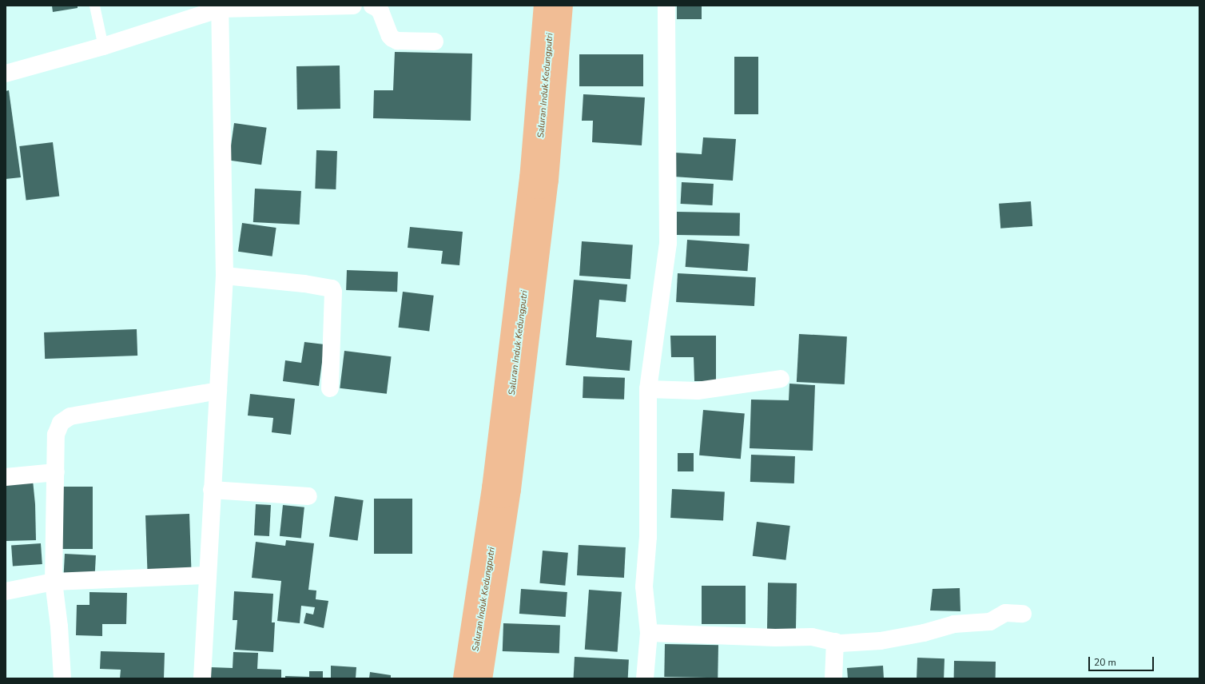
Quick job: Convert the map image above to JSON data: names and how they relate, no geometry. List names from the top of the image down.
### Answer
{
  "water": ["Saluran Induk Kedungputri"],
  "scale_bar": "20 m"
}
